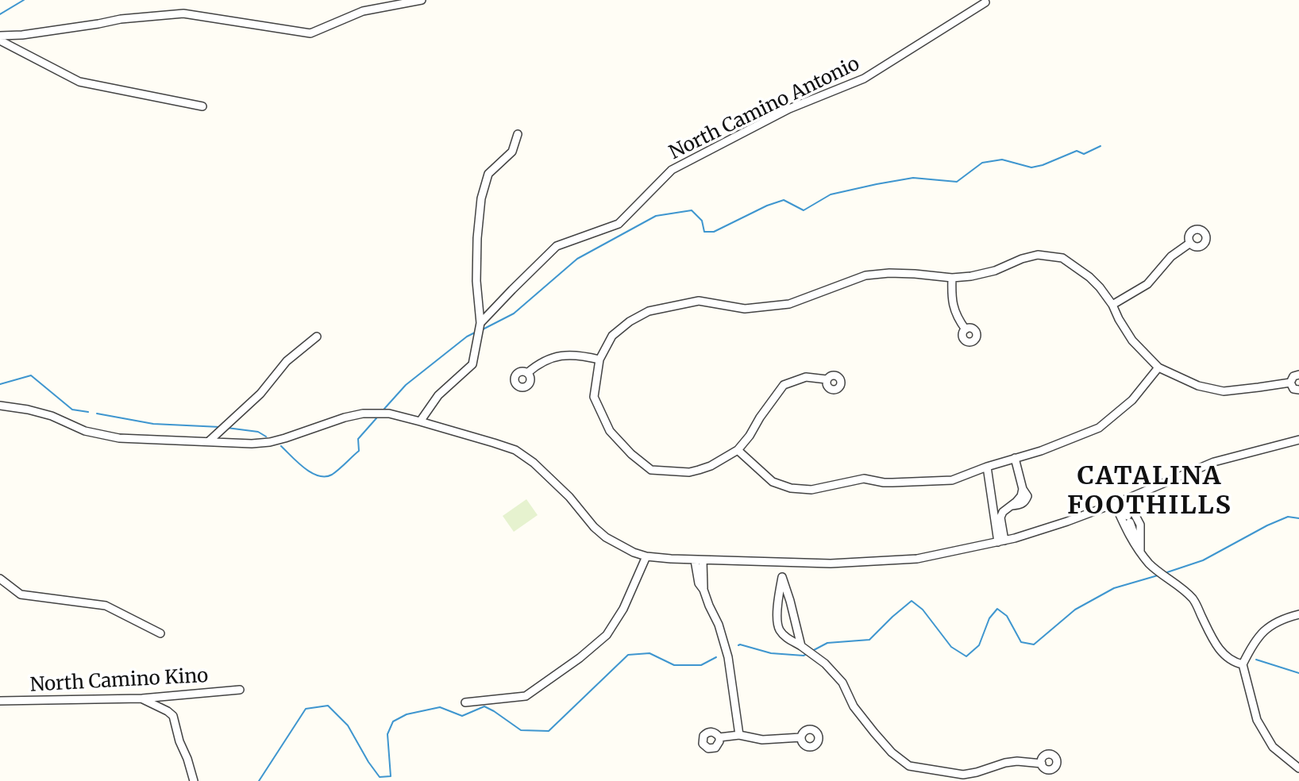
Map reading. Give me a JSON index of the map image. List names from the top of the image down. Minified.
{"streets":{"street":["North Camino Antonio","North Camino Kino"]},"districts":["CATALINA FOOTHILLS"]}
